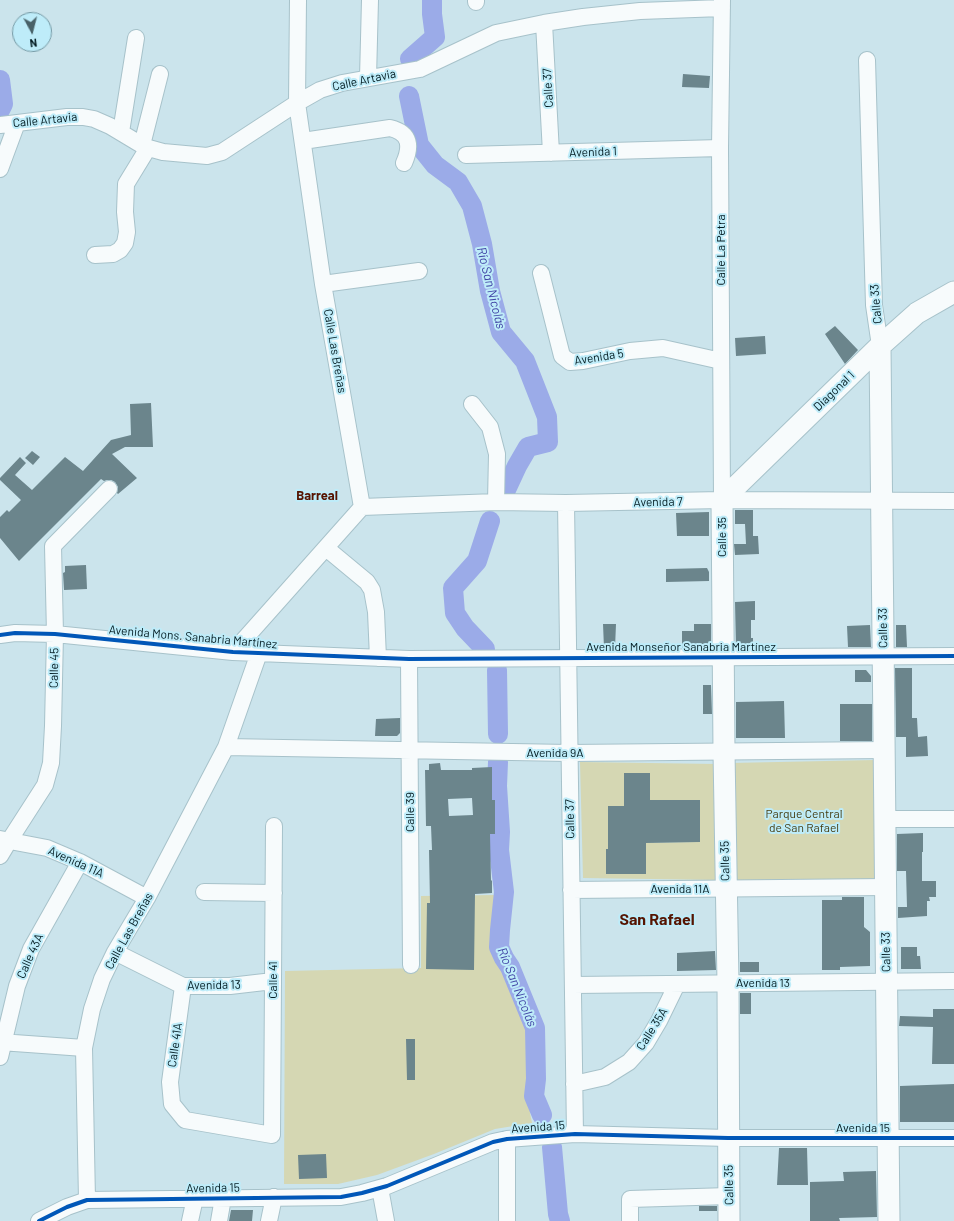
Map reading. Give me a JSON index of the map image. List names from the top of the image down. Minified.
{"streets":{"main road":["Calle 33","Diagonal 1","Calle 35"],"street":["Calle Artavia","Calle 37","Avenida 1","Calle La Petra","Calle Las Breñas","Avenida 5","Avenida 7","Avenida Mons. Sanabria Martínez","Avenida Monseñor Sanabria Martínez","Calle 45","Avenida 9A","Calle 39","Avenida 11A","Calle 43A","Calle 41","Avenida 13","Calle 35A","Calle 41A","Avenida 15"]},"crossings":[["Calle Artavia","Calle 37"],["Calle Artavia","Calle La Petra"],["Calle Artavia","Calle Las Breñas"],["Calle 37","Avenida 1"],["Calle 37","Avenida 7"],["Calle 37","Avenida Monseñor Sanabria Martínez"],["Calle 37","Avenida 9A"],["Calle 37","Avenida 11A"],["Calle 37","Avenida 13"],["Calle 37","Calle 35A"],["Calle 37","Avenida 15"],["Avenida 1","Calle La Petra"],["Calle La Petra","Avenida 5"],["Calle La Petra","Diagonal 1"],["Calle La Petra","Avenida 7"],["Calle La Petra","Calle 35"],["Calle 33","Diagonal 1"],["Calle 33","Avenida 7"],["Calle 33","Avenida Monseñor Sanabria Martínez"],["Calle 33","Avenida 9A"],["Calle 33","Avenida 11A"],["Calle 33","Avenida 13"],["Calle 33","Avenida 15"],["Calle Las Breñas","Avenida 7"],["Calle Las Breñas","Avenida Mons. Sanabria Martínez"],["Calle Las Breñas","Avenida 9A"],["Calle Las Breñas","Avenida 11A"],["Calle Las Breñas","Avenida 13"],["Calle Las Breñas","Avenida 15"],["Diagonal 1","Avenida 7"],["Diagonal 1","Calle 35"],["Avenida 7","Calle 35"],["Calle 35","Avenida Monseñor Sanabria Martínez"],["Calle 35","Avenida 9A"],["Calle 35","Avenida 11A"],["Calle 35","Avenida 13"],["Calle 35","Avenida 15"],["Avenida Mons. Sanabria Martínez","Avenida Monseñor Sanabria Martínez"],["Avenida Mons. Sanabria Martínez","Calle 45"],["Avenida Mons. Sanabria Martínez","Calle 39"],["Avenida Monseñor Sanabria Martínez","Calle 39"],["Calle 45","Avenida 11A"],["Avenida 9A","Calle 39"],["Avenida 11A","Calle 43A"],["Calle 41","Avenida 13"],["Calle 41","Calle 41A"],["Avenida 13","Calle 35A"],["Avenida 13","Calle 41A"]],"districts":["Barreal","San Rafael"],"water":["Río San Nicolás"],"parks":["Parque Central de San Rafael"],"north":"bottom"}
